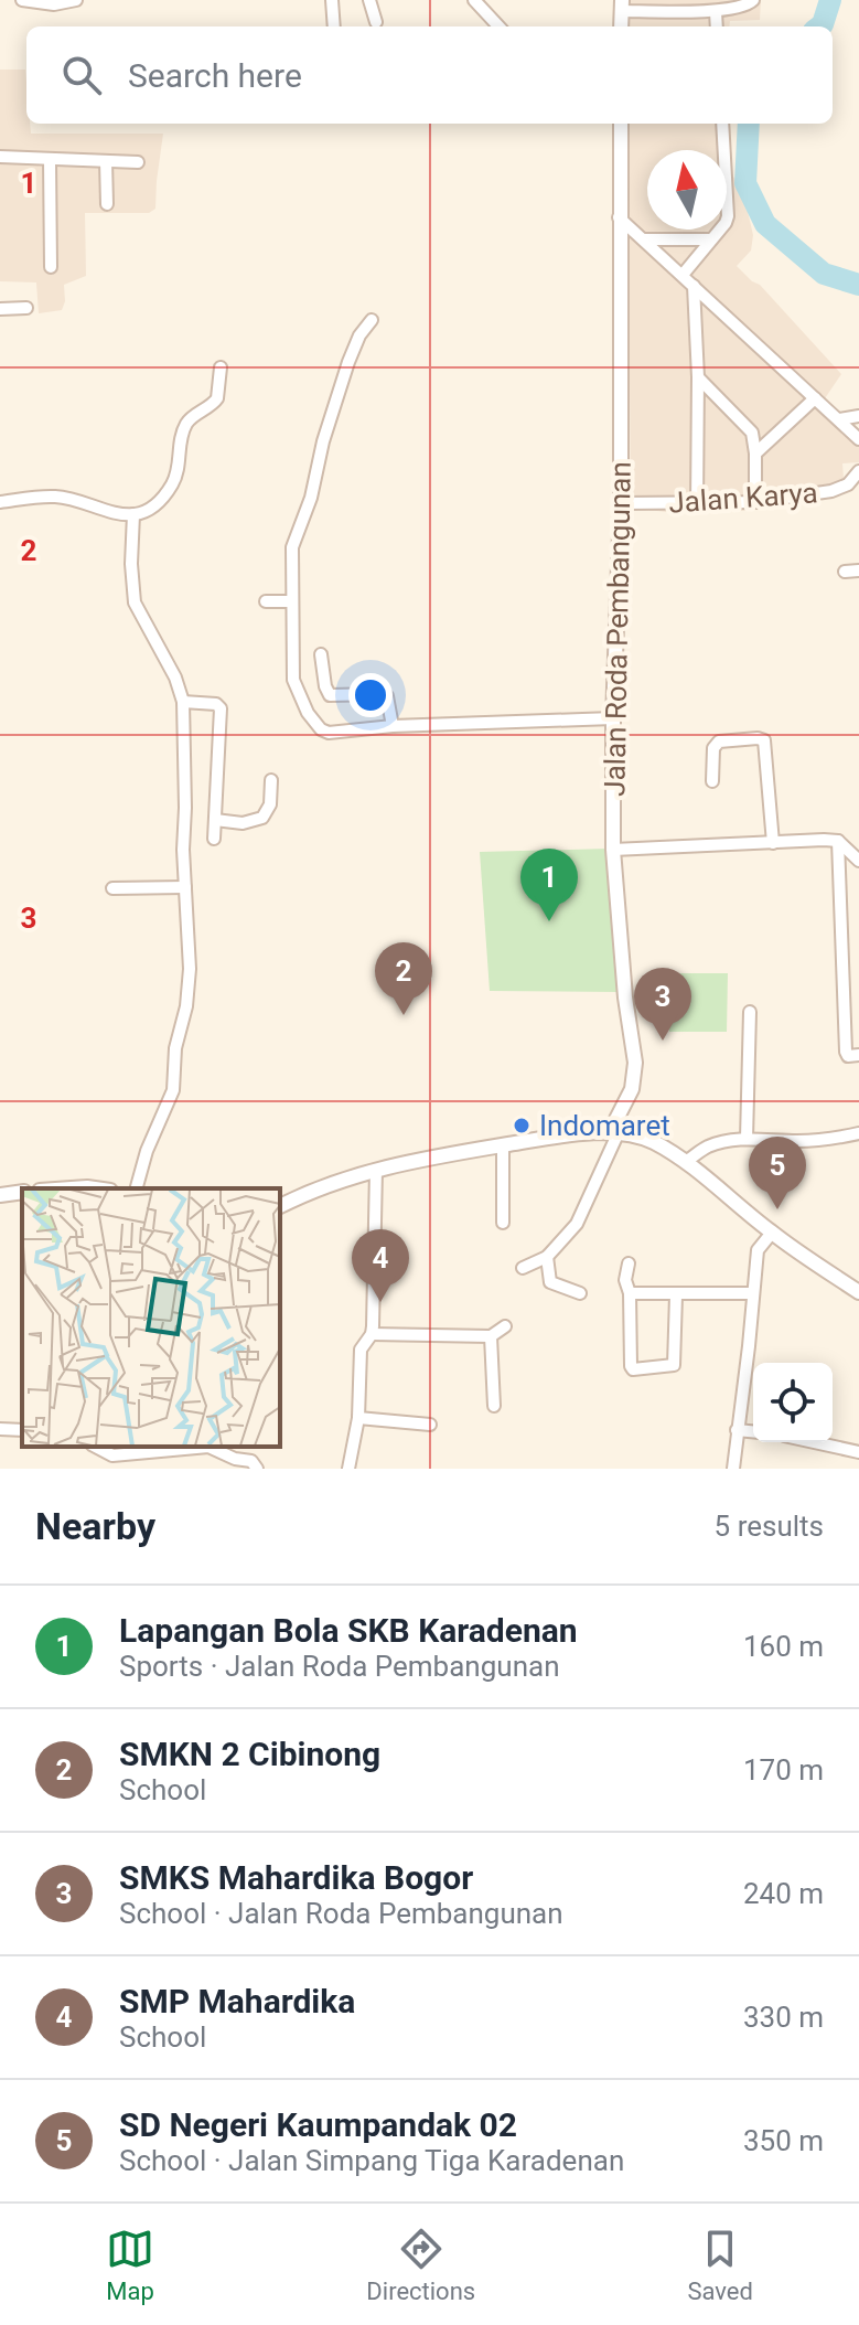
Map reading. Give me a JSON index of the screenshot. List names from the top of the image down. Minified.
{"streets":{"street":["Jalan Karya","Jalan Roda Pembangunan"]},"crossings":[["Jalan Karya","Jalan Roda Pembangunan"]],"places":["Indomaret"],"north":"top","page":{"search":"Search here","pins":["1","2","3","5","4"],"heading":["Nearby","5 results"],"list":[{"mark":"1","name":"Lapangan Bola SKB Karadenan","note":"Sports · Jalan Roda Pembangunan","value":"160 m"},{"mark":"2","name":"SMKN 2 Cibinong","note":"School","value":"170 m"},{"mark":"3","name":"SMKS Mahardika Bogor","note":"School · Jalan Roda Pembangunan","value":"240 m"},{"mark":"4","name":"SMP Mahardika","note":"School","value":"330 m"},{"mark":"5","name":"SD Negeri Kaumpandak 02","note":"School · Jalan Simpang Tiga Karadenan","value":"350 m"}],"nav":["Map","Directions","Saved"]},"grid":{"rows":["1","2","3"]}}
